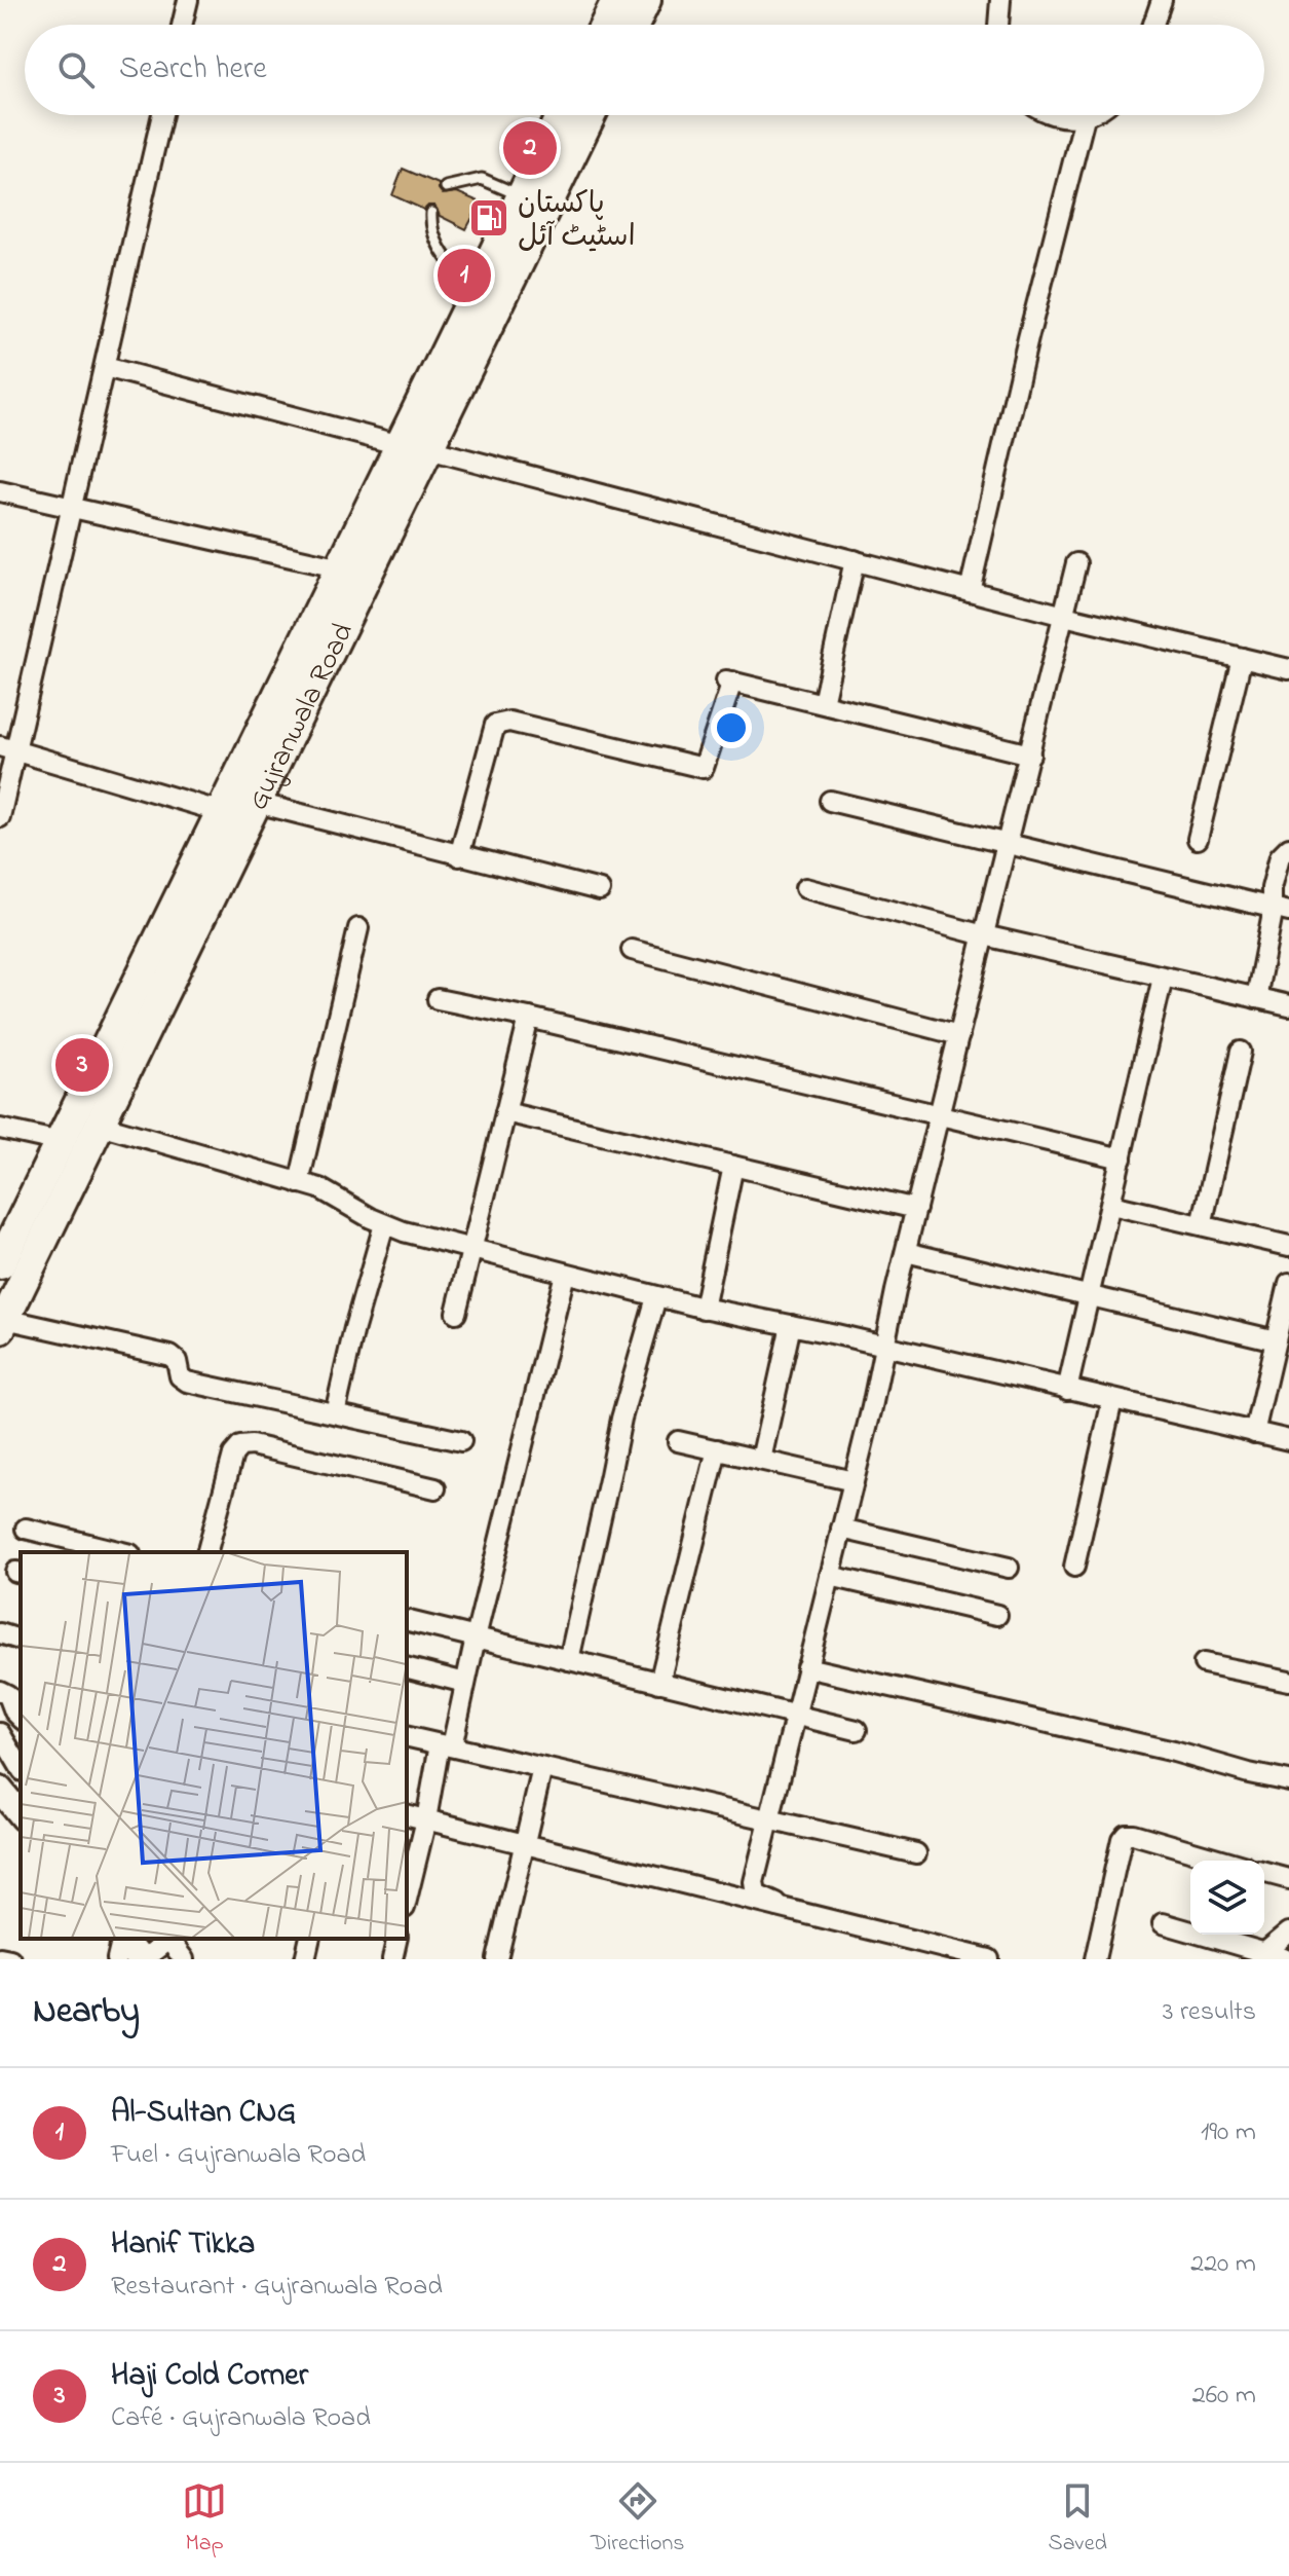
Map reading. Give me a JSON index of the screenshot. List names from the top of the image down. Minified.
{"streets":{"highway":["Gujranwala Road"]},"places":{"fuel station":["پاکستان اسٹیٹ آئل"]},"page":{"search":"Search here","pins":["2","1","3"],"heading":["Nearby","3 results"],"list":[{"mark":"1","name":"Al-Sultan CNG","note":"Fuel · Gujranwala Road","value":"190 m"},{"mark":"2","name":"Hanif Tikka","note":"Restaurant · Gujranwala Road","value":"220 m"},{"mark":"3","name":"Haji Cold Corner","note":"Café · Gujranwala Road","value":"260 m"}],"nav":["Map","Directions","Saved"]}}
